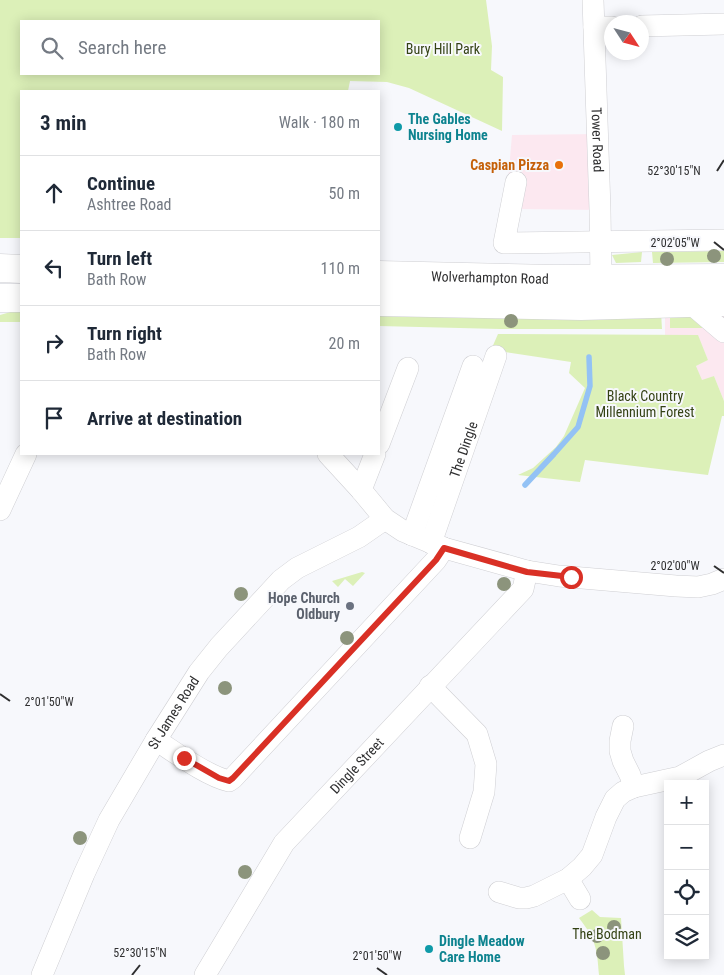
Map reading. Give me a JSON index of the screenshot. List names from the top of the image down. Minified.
{"streets":{"highway":["Wolverhampton Road"],"street":["Tower Road","The Dingle","St James Road","Dingle Street"]},"crossings":[["Tower Road","Wolverhampton Road"]],"parks":["Bury Hill Park","Black Country Millennium Forest","The Bodman"],"places":["The Gables Nursing Home","Caspian Pizza","Hope Church Oldbury","Dingle Meadow Care Home"],"north":"bottom right","page":{"search":"Search here","heading":["3 min","Walk · 180 m"],"list":[["Continue","Ashtree Road","50 m"],["Turn left","Bath Row","110 m"],["Turn right","Bath Row","20 m"],"Arrive at destination"],"map_buttons":["+","−"]},"coordinates":["52°30'15\"N","2°02'05\"W","2°02'00\"W","2°01'50\"W"]}
